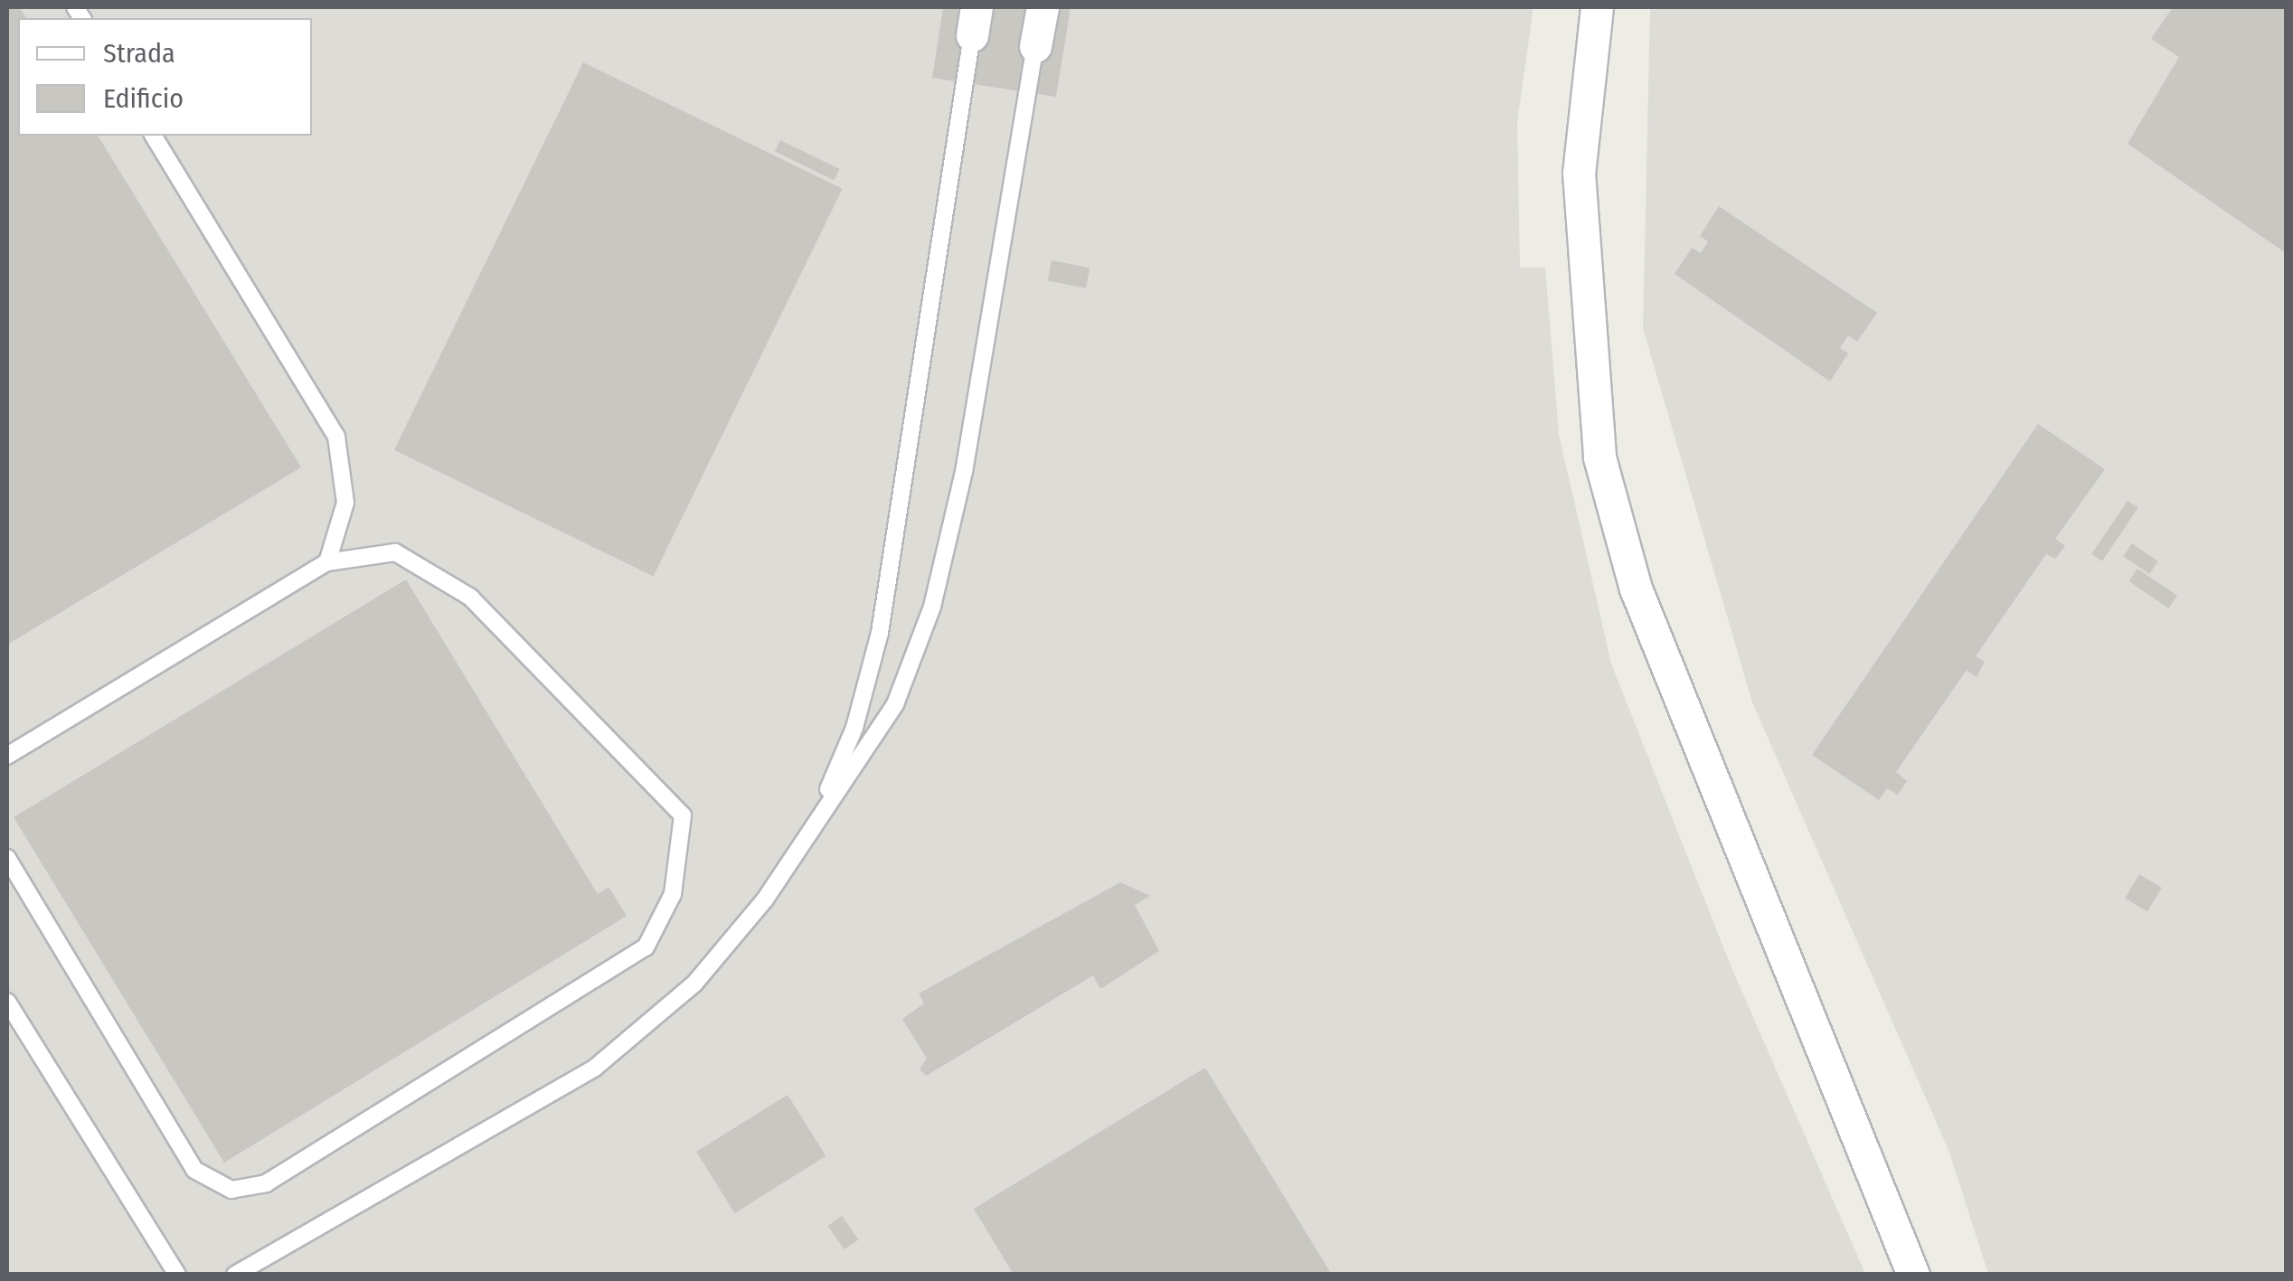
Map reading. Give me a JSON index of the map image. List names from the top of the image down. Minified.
{"legend":["Strada","Edificio"]}
